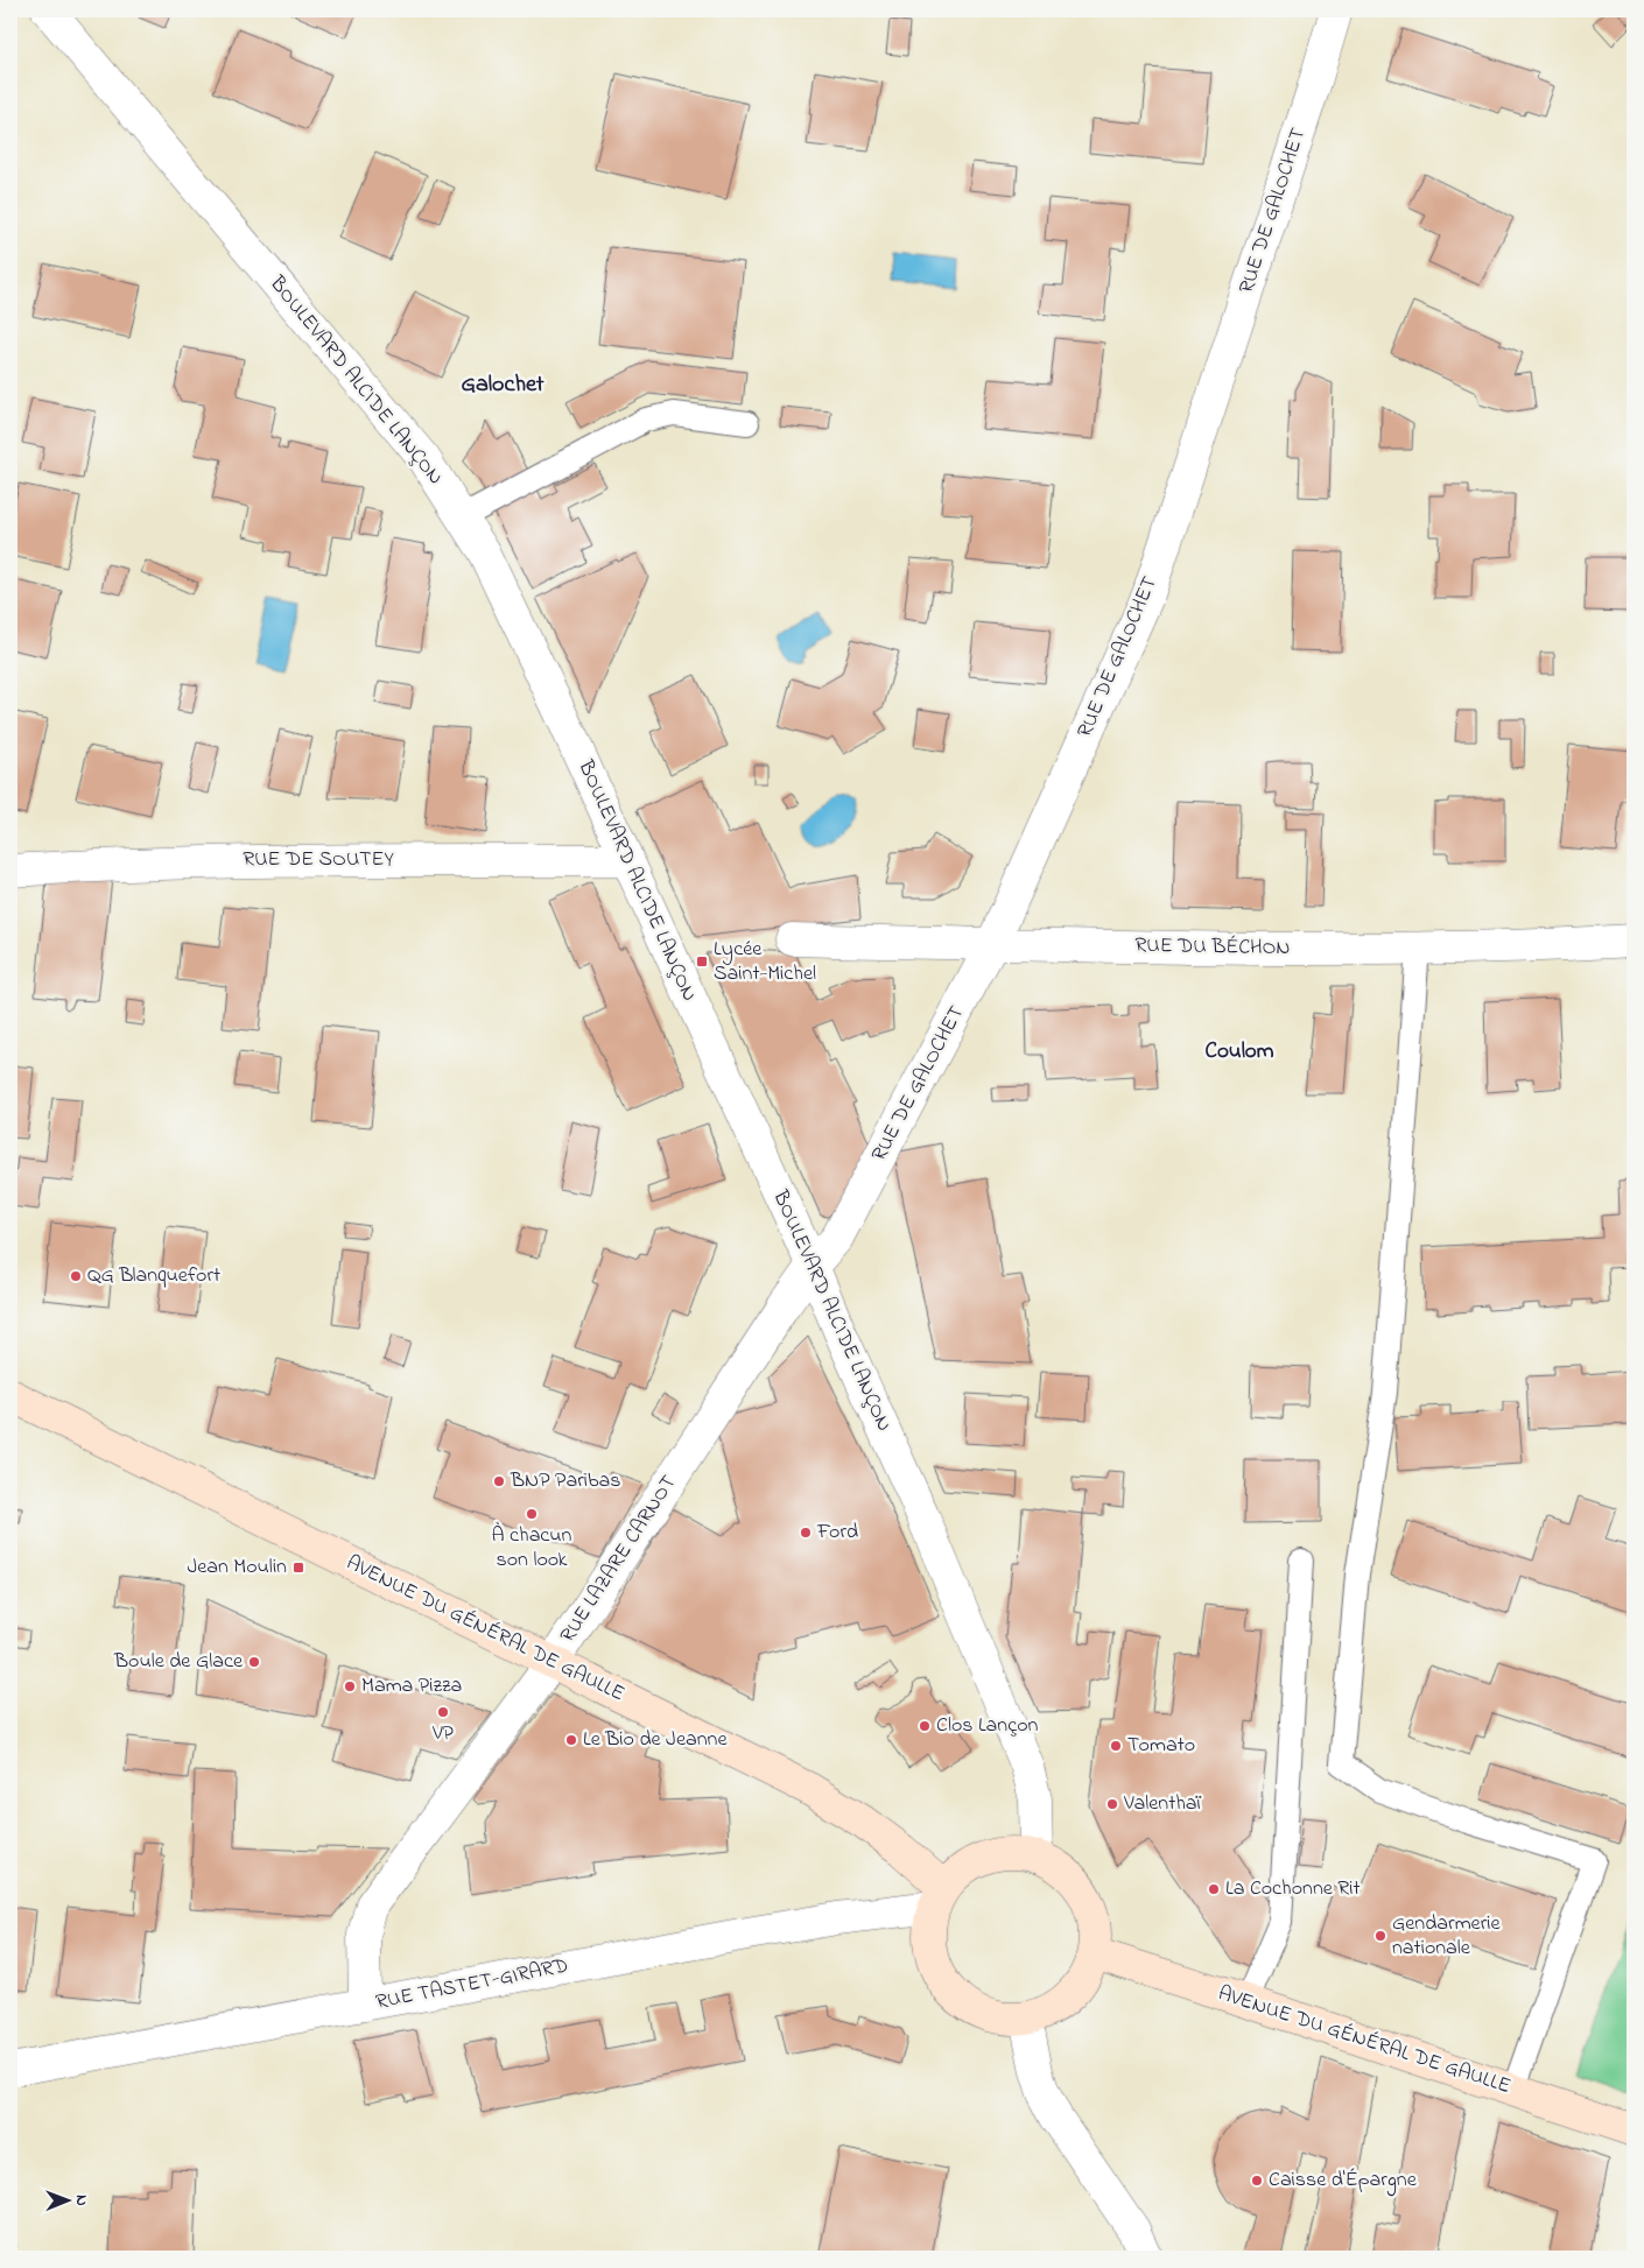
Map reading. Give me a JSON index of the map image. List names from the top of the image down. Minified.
{"streets":{"main road":["AVENUE DU GÉNÉRAL DE GAULLE"],"street":["RUE DE GALOCHET","BOULEVARD ALCIDE LANÇON","RUE DE SOUTEY","RUE DU BÉCHON","RUE LAZARE CARNOT","RUE TASTET-GIRARD"]},"crossings":[["RUE DE GALOCHET","BOULEVARD ALCIDE LANÇON"],["RUE DE GALOCHET","RUE DU BÉCHON"],["RUE DE GALOCHET","RUE LAZARE CARNOT"],["BOULEVARD ALCIDE LANÇON","RUE DE SOUTEY"],["BOULEVARD ALCIDE LANÇON","RUE LAZARE CARNOT"],["BOULEVARD ALCIDE LANÇON","AVENUE DU GÉNÉRAL DE GAULLE"],["BOULEVARD ALCIDE LANÇON","RUE TASTET-GIRARD"],["RUE LAZARE CARNOT","AVENUE DU GÉNÉRAL DE GAULLE"],["RUE LAZARE CARNOT","RUE TASTET-GIRARD"],["AVENUE DU GÉNÉRAL DE GAULLE","RUE TASTET-GIRARD"]],"districts":["Galochet","Coulom"],"places":{"transit":["Lycée Saint-Michel","Jean Moulin"],"other":["QG Blanquefort","BNP Paribas","À chacun son look","Ford","Boule de Glace","Mama Pizza","VP","Clos Lançon","Le Bio de Jeanne","Tomato","Valenthaï","La Cochonne Rit","Gendarmerie nationale","Caisse d'Épargne"]},"north":"right"}
